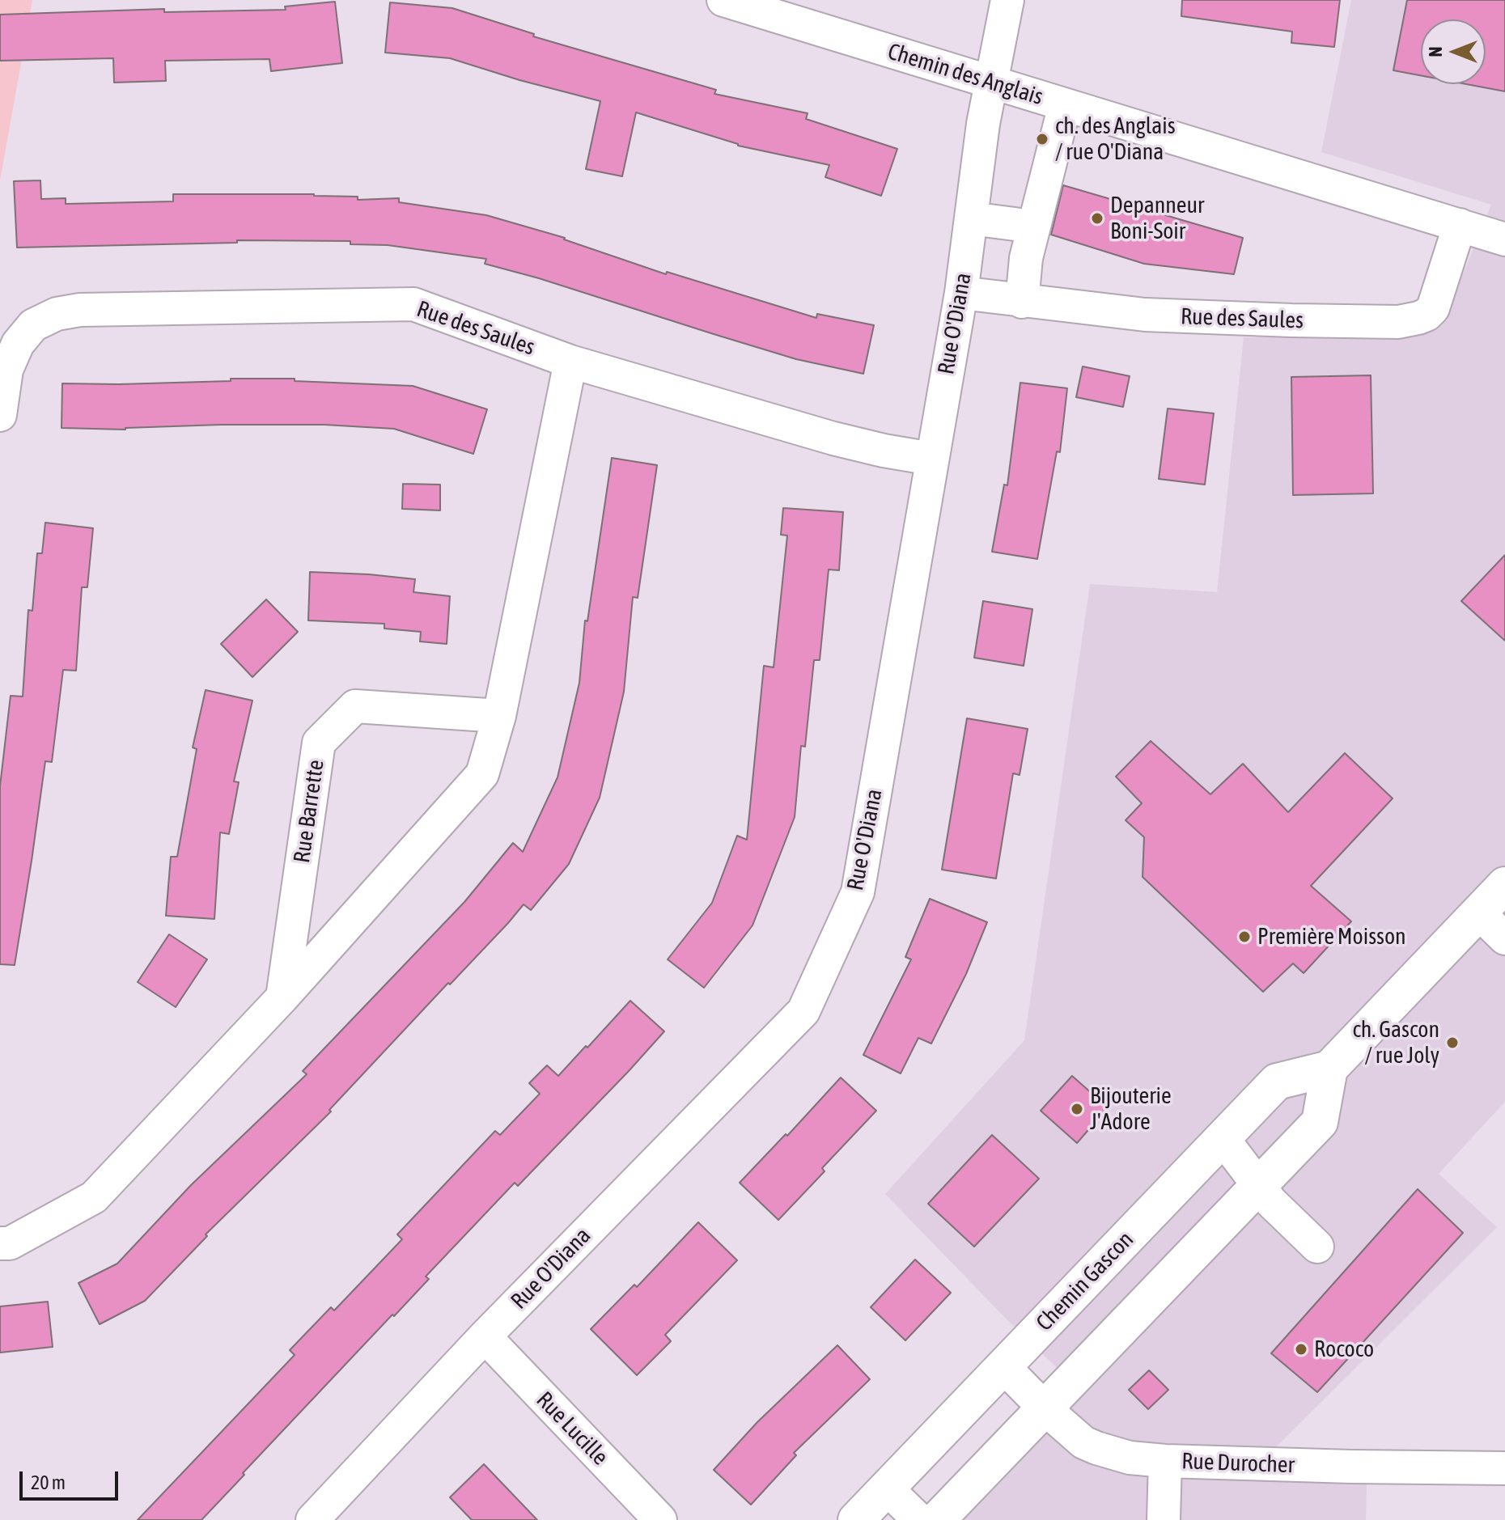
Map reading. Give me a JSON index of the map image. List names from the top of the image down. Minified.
{"streets":{"main road":["Chemin Gascon"],"street":["Chemin des Anglais","Rue des Saules","Rue O'Diana","Rue Barrette","Rue Lucille","Rue Durocher"]},"crossings":[["Chemin des Anglais","Rue des Saules"],["Chemin des Anglais","Rue O'Diana"],["Rue des Saules","Rue O'Diana"],["Rue O'Diana","Rue Lucille"],["Chemin Gascon","Rue Durocher"]],"places":["ch. des Anglais / rue O'Diana","Depanneur Boni-Soir","Première Moisson","ch. Gascon / rue Joly","Bijouterie J'Adore","Rococo"],"scale_bar":"20 m","north":"left"}
